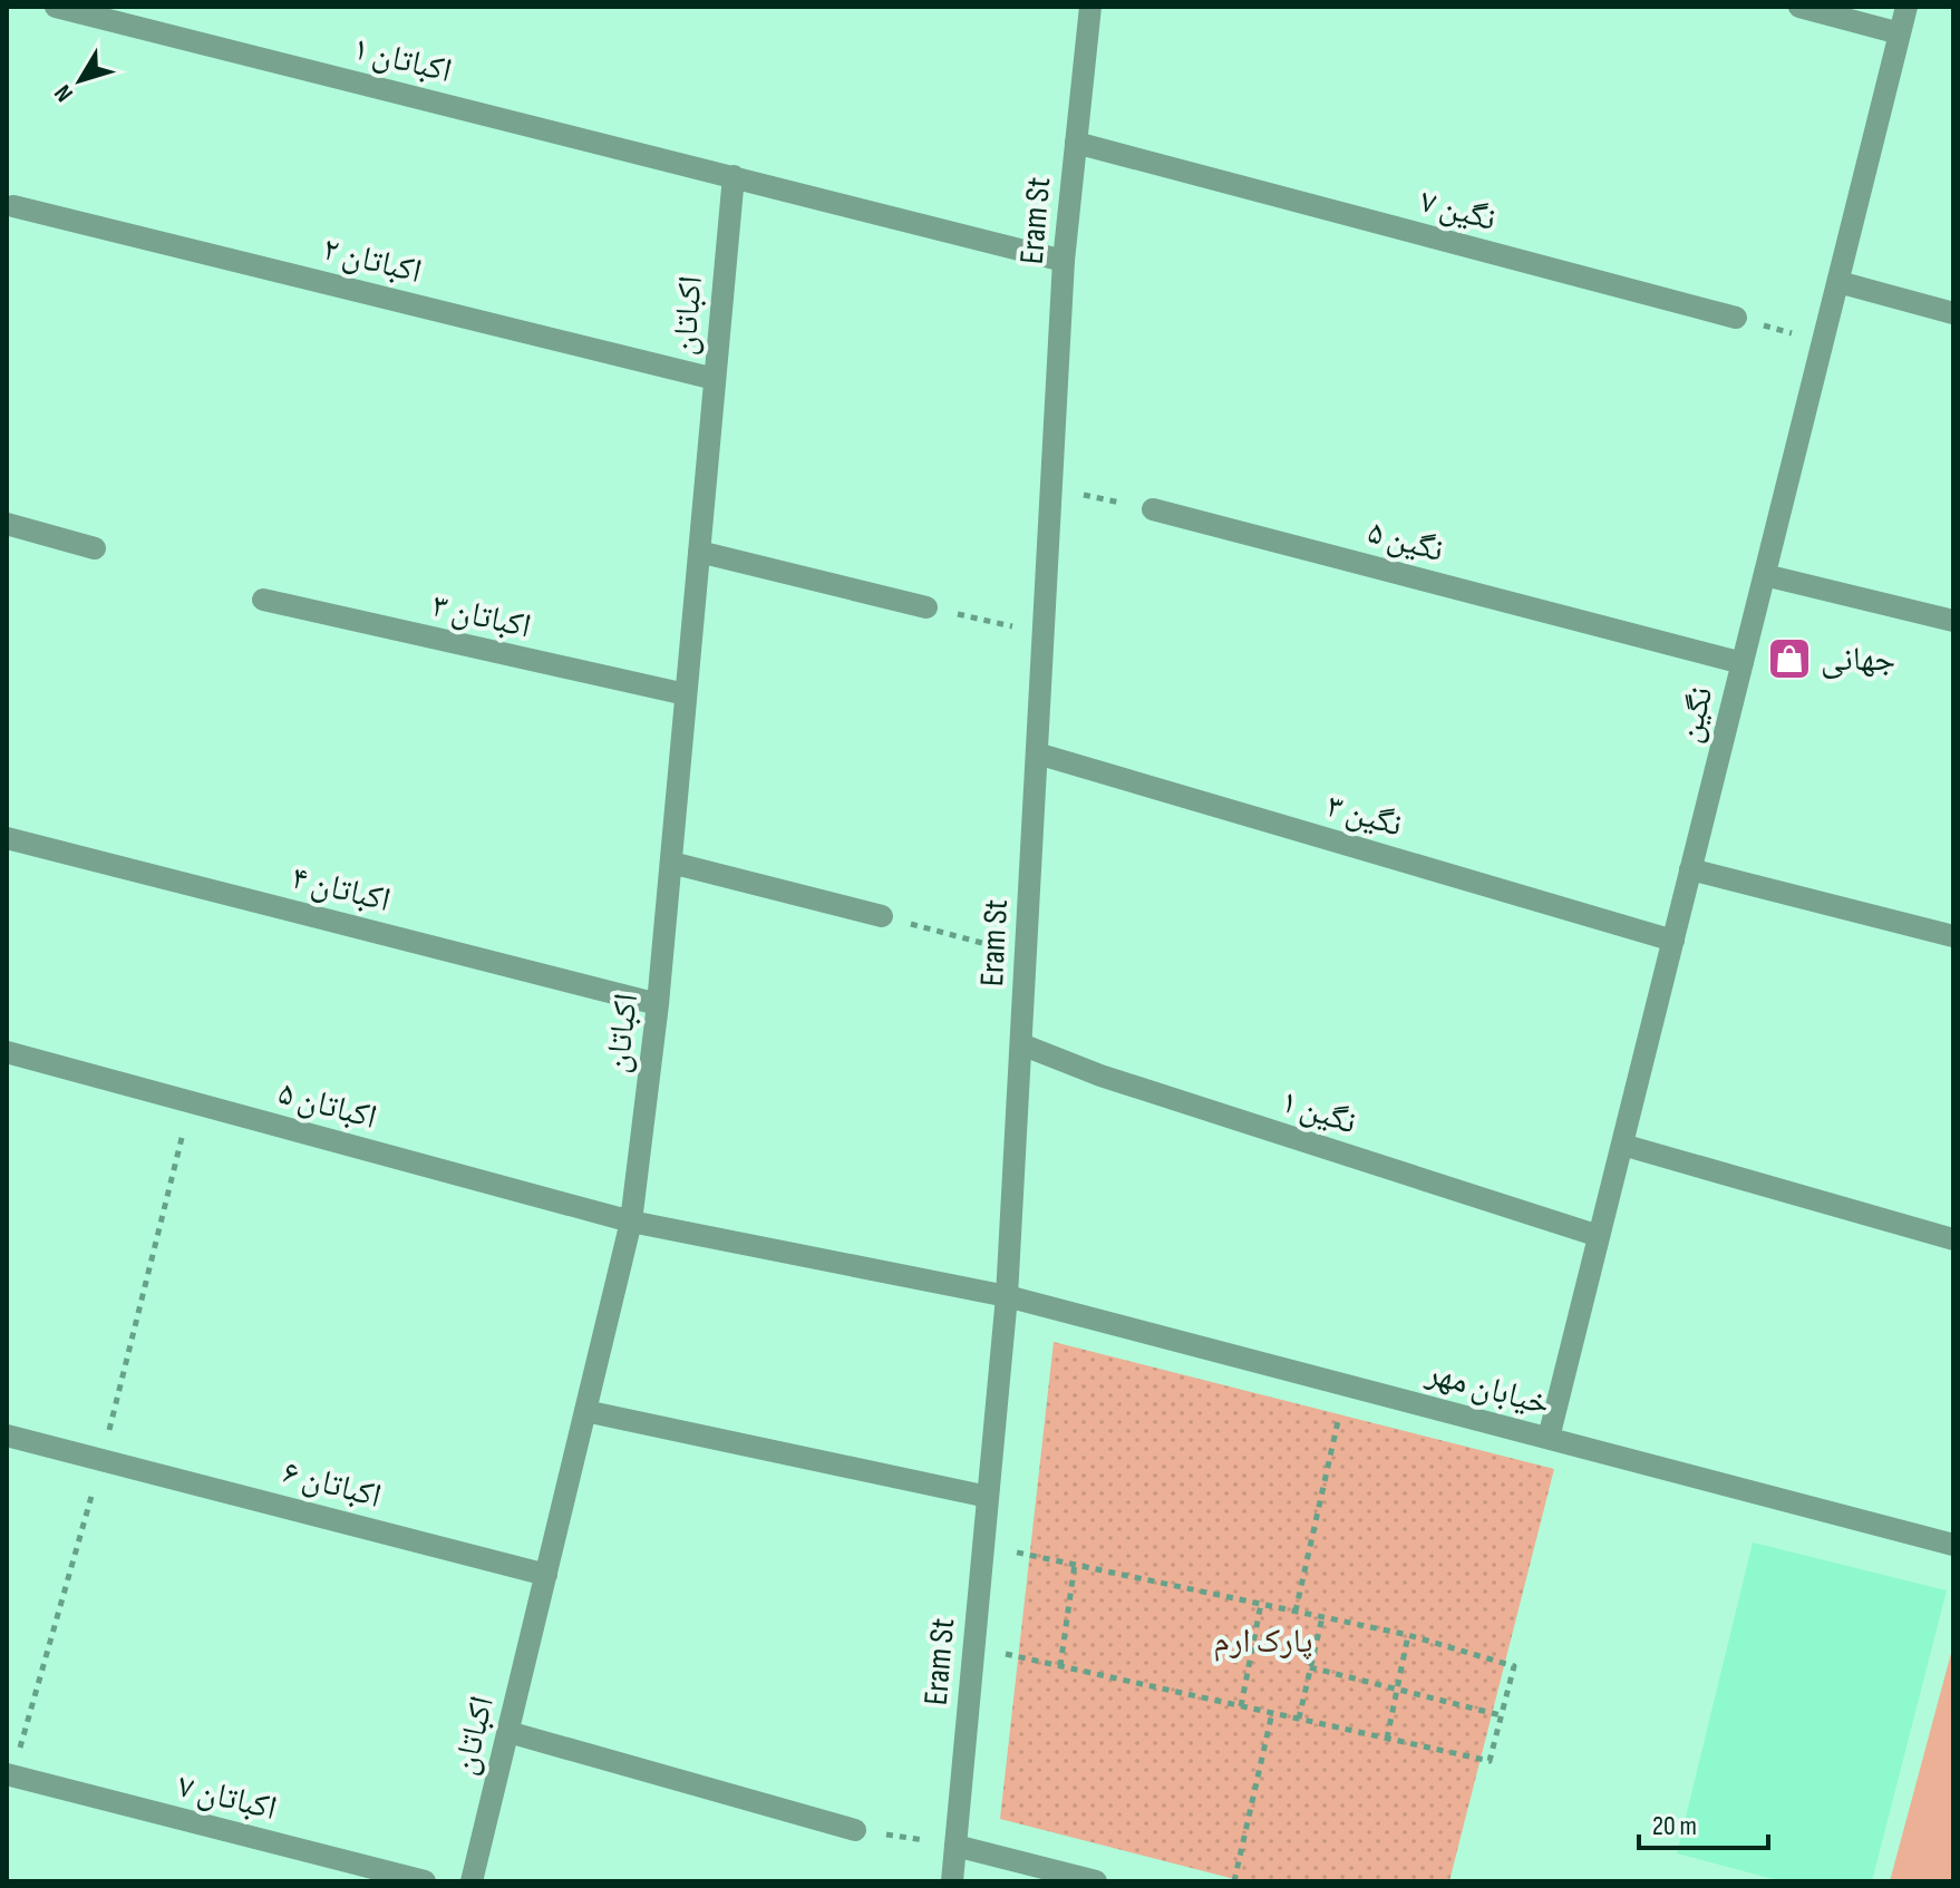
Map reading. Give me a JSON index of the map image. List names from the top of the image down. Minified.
{"streets":{"street":["اکباتان ۱","نگین ۷","Eram St","اکباتان ۲","اکباتان","نگین ۵","اکباتان ۳","نگین","نگین ۳","اکباتان ۴","اکباتان ۵","نگین ۱","خیابان مهر","اکباتان ۶","اکباتان ۷"]},"crossings":[["اکباتان ۱","Eram St"],["اکباتان ۱","اکباتان"],["نگین ۷","Eram St"],["Eram St","نگین ۳"],["Eram St","اکباتان ۵"],["Eram St","نگین ۱"],["Eram St","خیابان مهر"],["اکباتان ۲","اکباتان"],["اکباتان","اکباتان ۳"],["اکباتان","اکباتان ۴"],["اکباتان","اکباتان ۵"],["اکباتان","اکباتان ۶"],["نگین ۵","نگین"],["نگین","نگین ۳"],["نگین","نگین ۱"],["نگین","خیابان مهر"],["اکباتان ۵","خیابان مهر"]],"parks":["پارک ارم"],"places":{"shop":["جهانی"]},"scale_bar":"20 m","north":"bottom left"}
